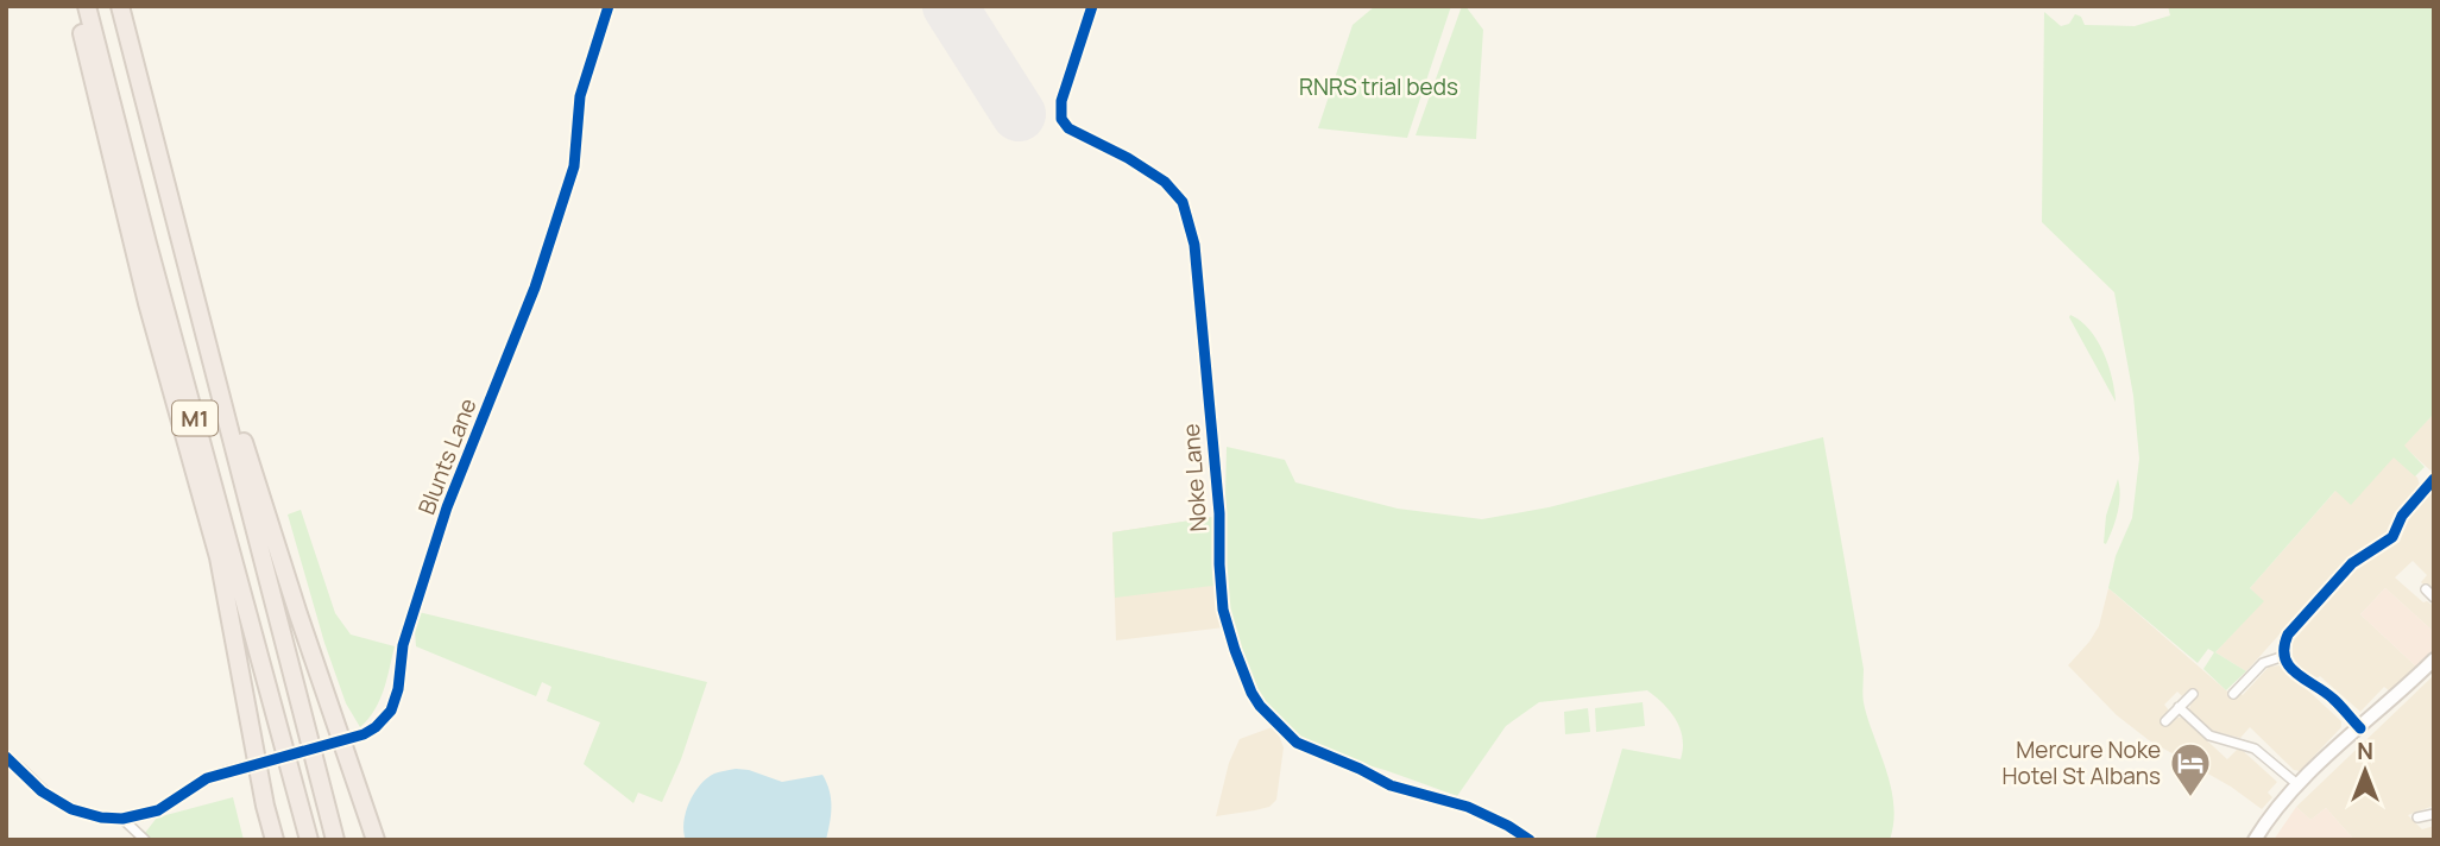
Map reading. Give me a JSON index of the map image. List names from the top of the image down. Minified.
{"streets":{"highway":["M1"],"street":["Blunts Lane","Noke Lane"]},"parks":["RNRS trial beds"],"places":{"hotel":["Mercure Noke Hotel St Albans"]},"north":"top"}
